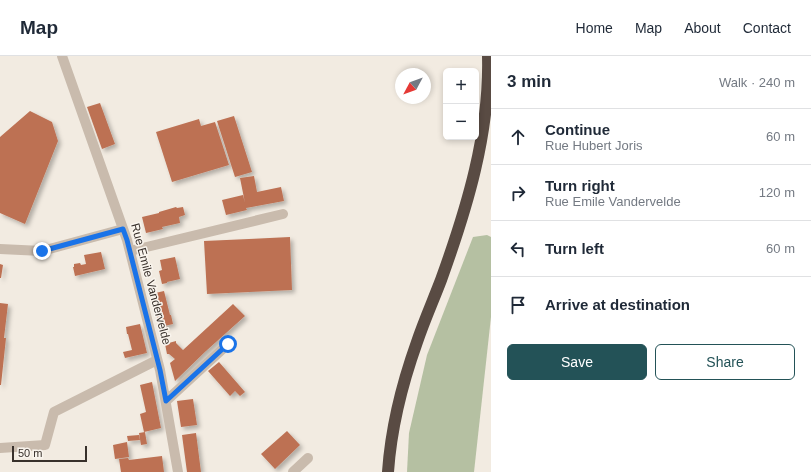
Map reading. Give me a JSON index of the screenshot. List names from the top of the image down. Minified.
{"streets":{"street":["Rue Emile Vandervelde"]},"scale_bar":"50 m","north":"bottom left","page":{"header":"Map","nav":["Home","Map","About","Contact"],"heading":["3 min","Walk · 240 m"],"map_buttons":["+","−"],"list":[["Continue","Rue Hubert Joris","60 m"],["Turn right","Rue Emile Vandervelde","120 m"],["Turn left","60 m"],"Arrive at destination"],"buttons":["Save","Share"],"scale":"50 m"}}
